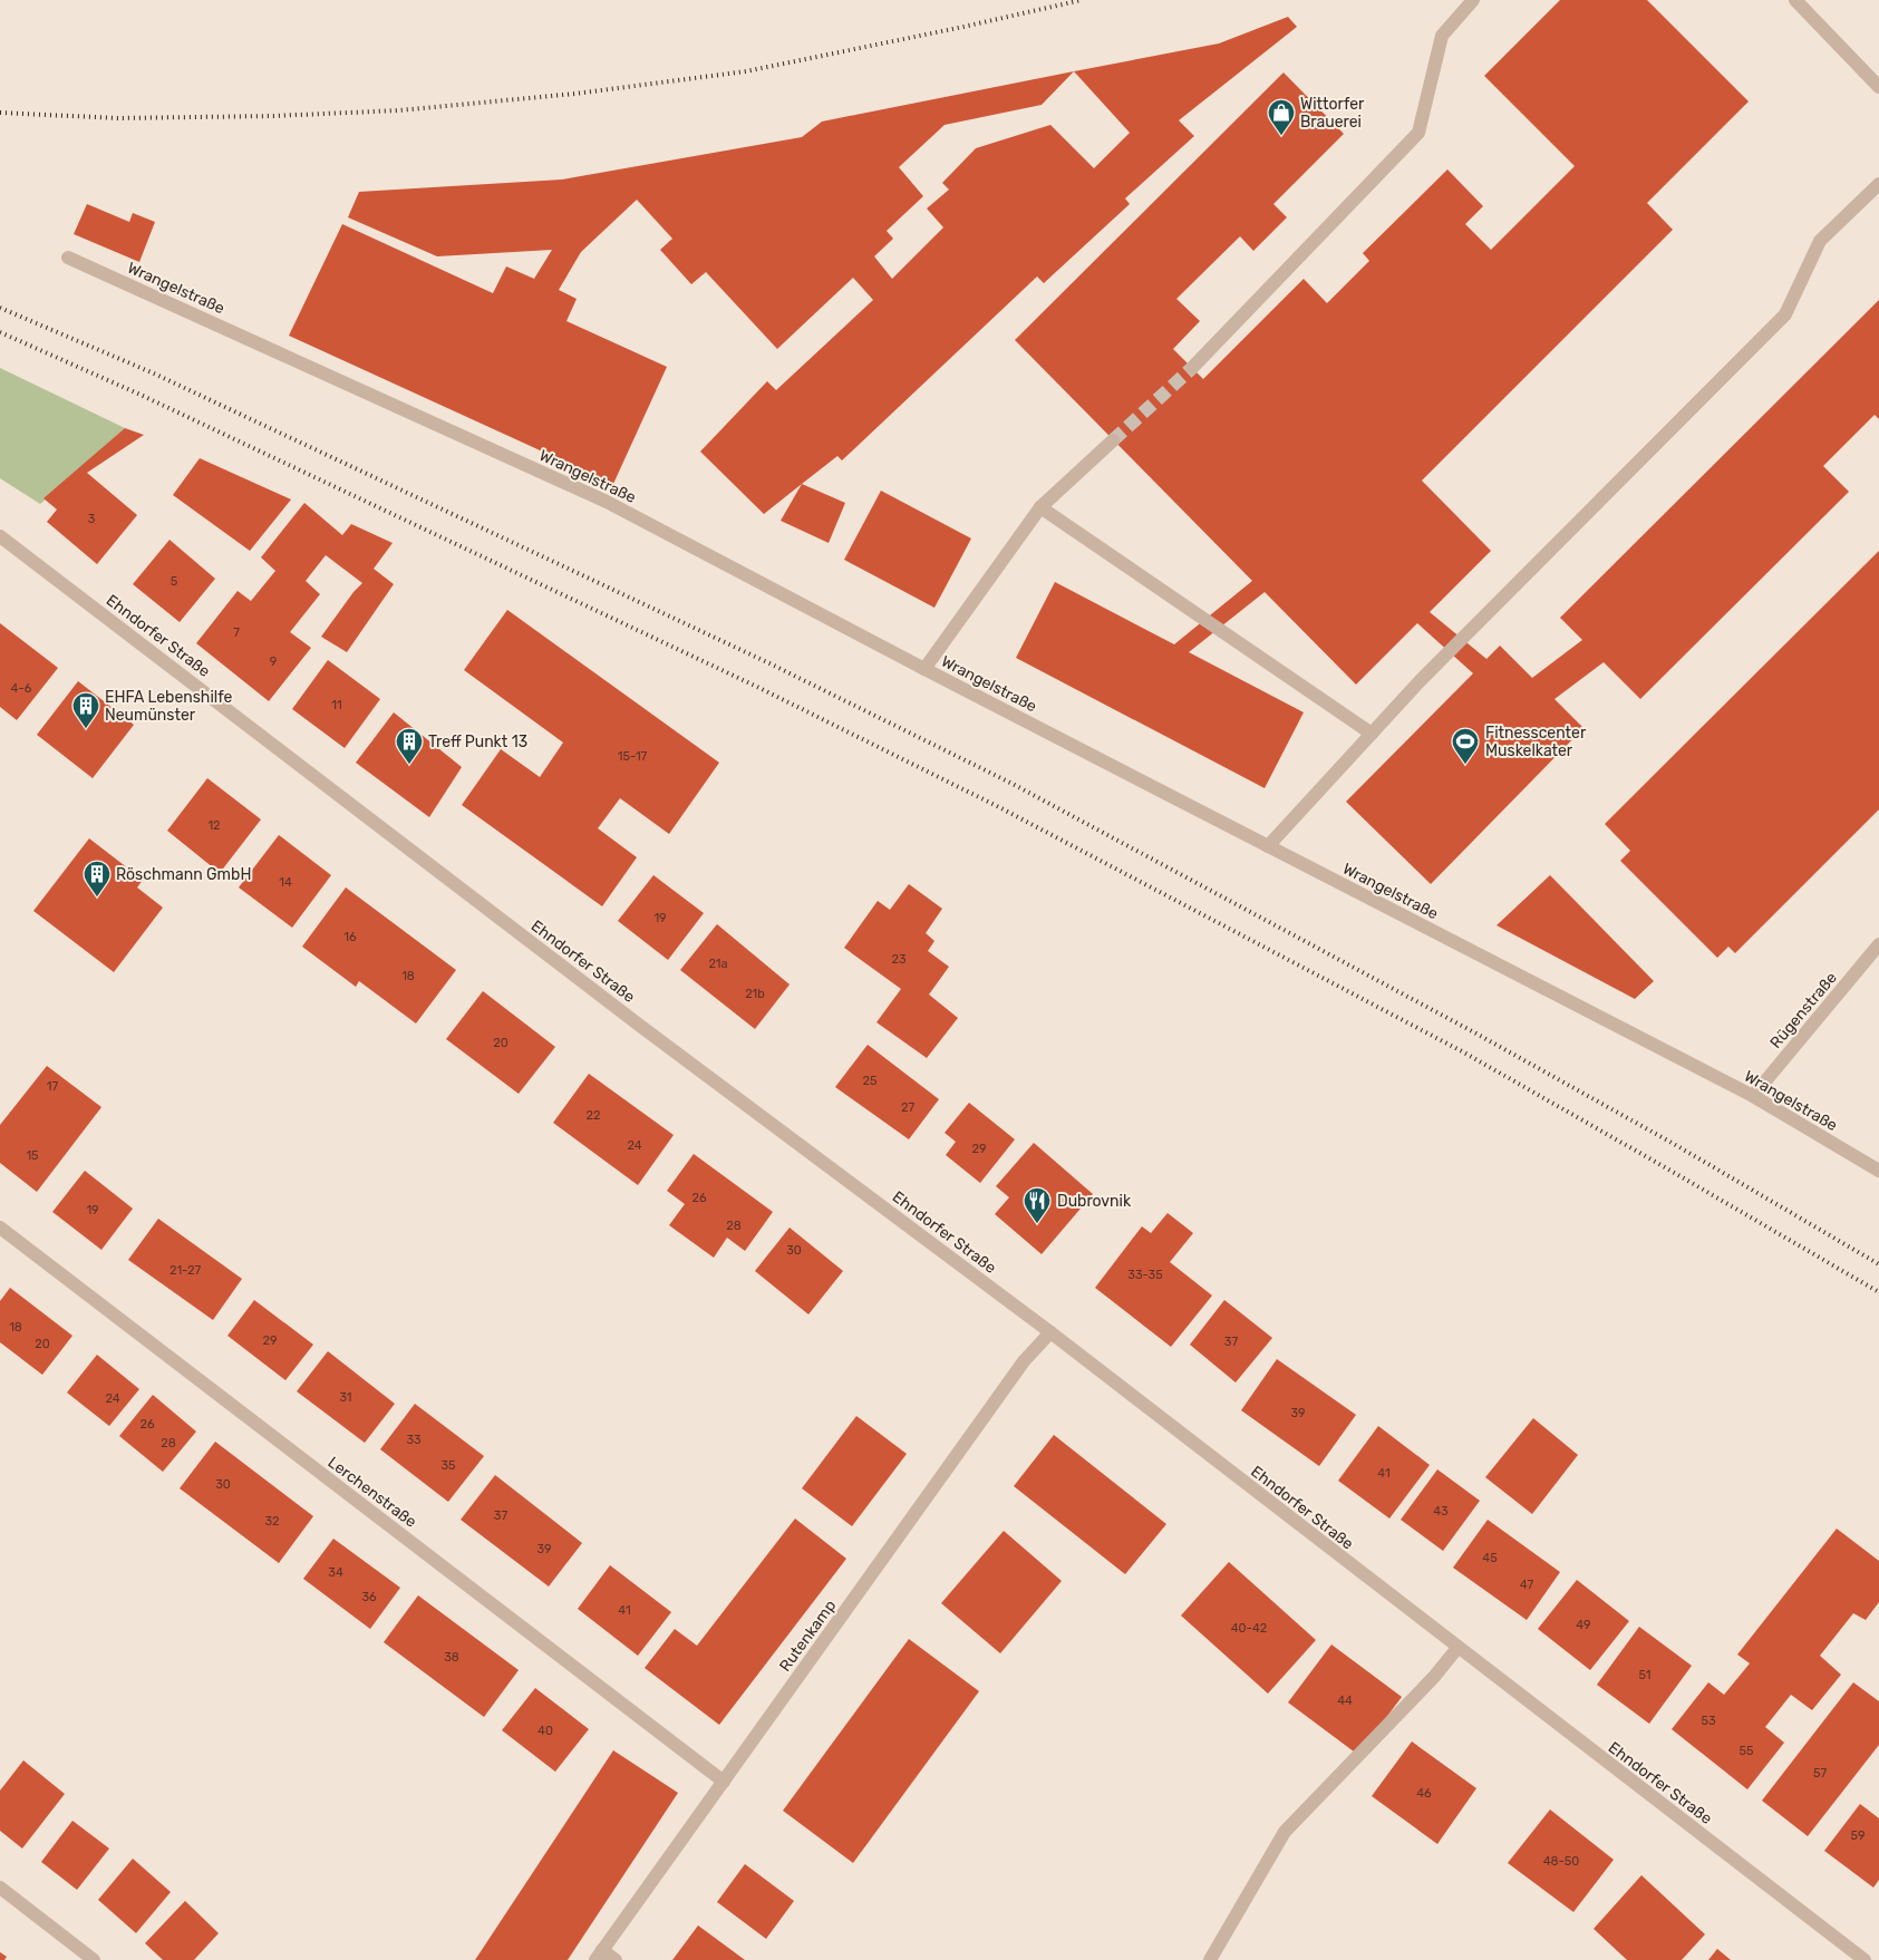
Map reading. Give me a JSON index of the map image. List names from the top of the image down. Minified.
{"streets":{"street":["Wrangelstraße","Ehndorfer Straße","Rügenstraße","Lerchenstraße","Rutenkamp"]},"crossings":[["Wrangelstraße","Rügenstraße"],["Ehndorfer Straße","Rutenkamp"],["Lerchenstraße","Rutenkamp"]],"places":{"shop":["Wittorfer Brauerei"],"building":["EHFA Lebenshilfe Neumünster","Treff Punkt 13","Röschmann GmbH"],"sports":["Fitnesscenter Muskelkater"],"restaurant":["Dubrovnik"]},"house_numbers":["3","5","7","9","4-6","11","15-17","12","14","19","16","23","21a","18","21b","20","25","17","27","22","24","29","15","26","19","28","30","21-27","33-35","18","29","37","20","31","24","39","26","33","28","35","41","30","43","37","32","39","45","34","47","36","41","49","40-42","38","51","44","53","40","55","57","46","59","48-50"]}
